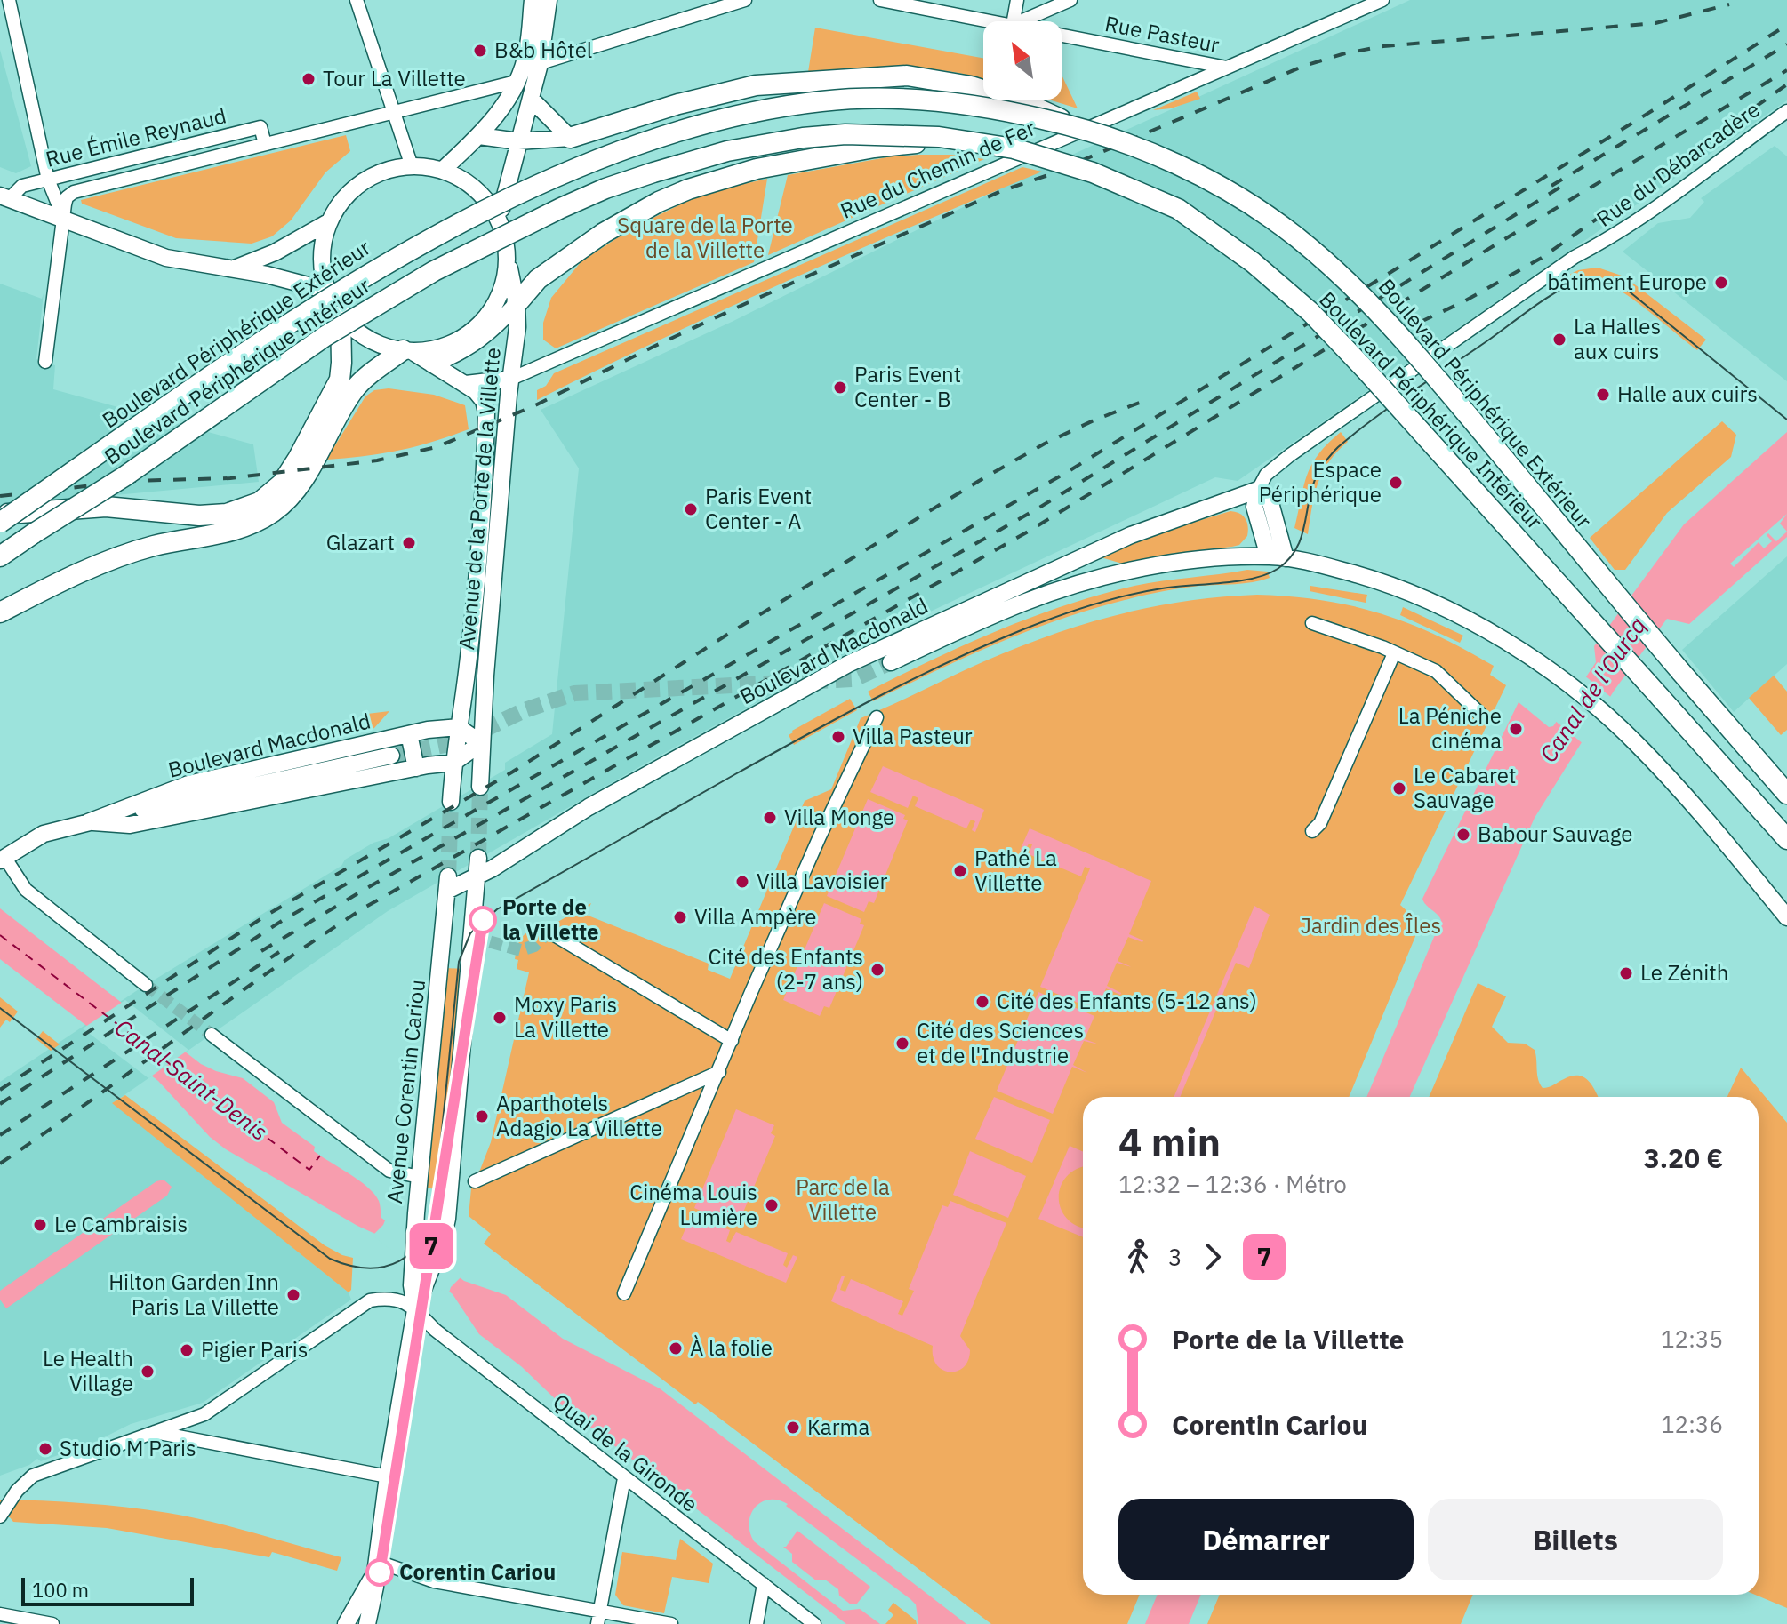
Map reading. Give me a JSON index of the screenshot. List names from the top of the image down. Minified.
{"streets":{"highway":["Boulevard Périphérique Extérieur","Boulevard Périphérique Intérieur"],"main road":["Avenue de la Porte de la Villette","Boulevard Macdonald","Avenue Corentin Cariou"],"street":["Rue Pasteur","Rue Émile Reynaud","Rue du Débarcadère","Rue du Chemin de Fer","Quai de la Gironde"]},"crossings":[["Rue Pasteur","Rue du Chemin de Fer"],["Rue du Débarcadère","Boulevard Macdonald"],["Rue du Chemin de Fer","Avenue de la Porte de la Villette"],["Avenue de la Porte de la Villette","Boulevard Macdonald"],["Boulevard Macdonald","Avenue Corentin Cariou"],["Avenue Corentin Cariou","Quai de la Gironde"]],"water":["Canal de l'Ourcq","Canal Saint-Denis"],"parks":["Square de la Porte de la Villette","Jardin des Îles","Parc de la Villette"],"places":["B&b Hôtel","Tour La Villette","bâtiment Europe","La Halles aux cuirs","Paris Event Center - B","Halle aux cuirs","Espace Périphérique","Paris Event Center - A","Glazart","La Péniche cinéma","Villa Pasteur","Le Cabaret Sauvage","Villa Monge","Babour Sauvage","Pathé La Villette","Villa Lavoisier","Villa Ampère","Porte de la Villette","Cité des Enfants (2-7 ans)","Le Zénith","Cité des Enfants (5-12 ans)","Moxy Paris La Villette","Cité des Sciences et de l'Industrie","Aparthotels Adagio La Villette","Cinéma Louis Lumière","Le Cambraisis","Hilton Garden Inn Paris La Villette","À la folie","Pigier Paris","Le Health Village","Karma","Studio M Paris","Corentin Cariou"],"lines":["metro line 7"],"scale_bar":"100 m","north":"top left","page":{"on_map":"7","heading":["4 min","12:32 – 12:36 · Métro","3.20 €"],"legs":["3","7"],"list":[{"name":"Porte de la Villette","value":"12:35"},{"name":"Corentin Cariou","value":"12:36"}],"buttons":["Démarrer","Billets"],"scale":"100 m"}}
